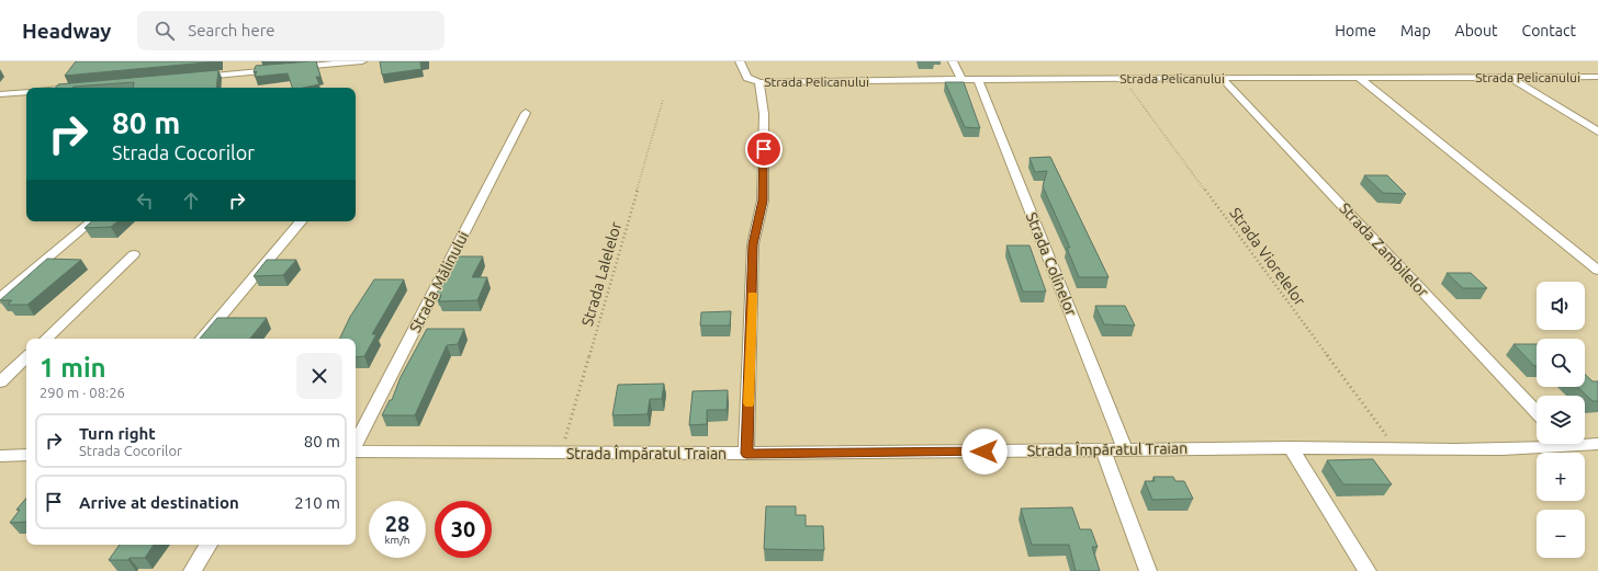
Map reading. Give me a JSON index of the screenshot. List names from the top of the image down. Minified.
{"streets":{"street":["Strada Pelicanului","Strada Zambilelor","Strada Colinelor","Strada Mălinului","Strada Împăratul Traian"],"path":["Strada Viorelelor","Strada Lalelelor"]},"crossings":[["Strada Pelicanului","Strada Zambilelor"],["Strada Pelicanului","Strada Viorelelor"],["Strada Pelicanului","Strada Colinelor"],["Strada Viorelelor","Strada Împăratul Traian"],["Strada Colinelor","Strada Împăratul Traian"],["Strada Lalelelor","Strada Împăratul Traian"]],"page":{"header":"Headway","search":"Search here","nav":["Home","Map","About","Contact"],"turn":["80 m","Strada Cocorilor"],"map_buttons":["+","−"],"heading":["1 min","290 m · 08:26"],"list":[{"name":"Turn right","note":"Strada Cocorilor","value":"80 m"},{"name":"Arrive at destination","value":"210 m"}],"speed":"28 km/h","limit":"30"}}
